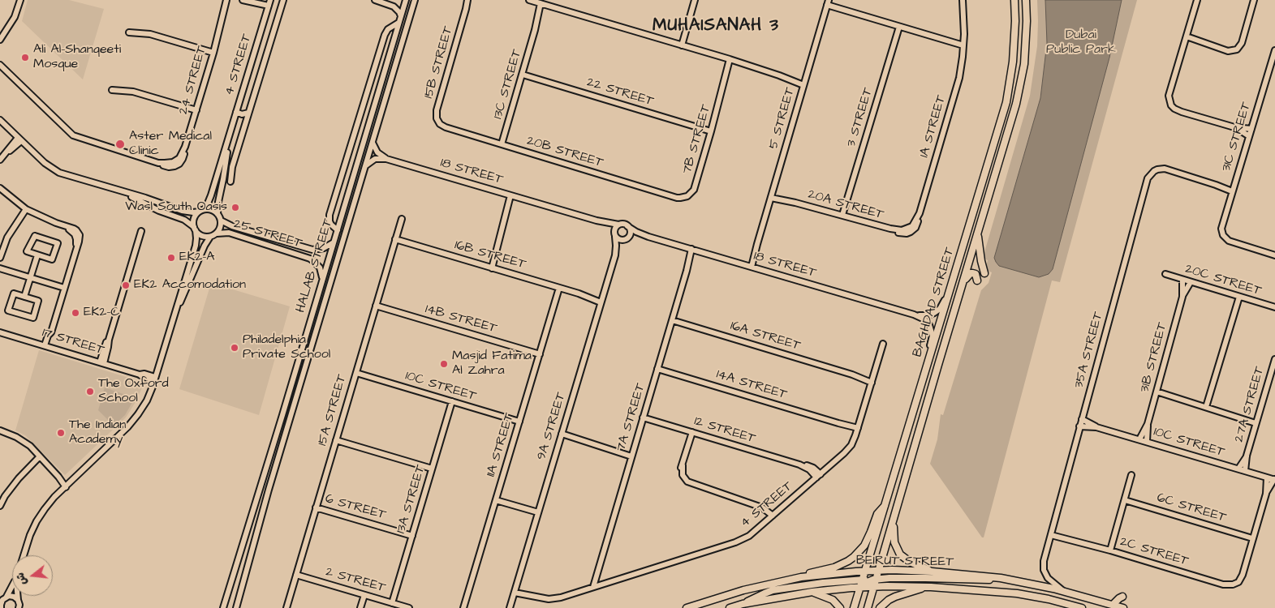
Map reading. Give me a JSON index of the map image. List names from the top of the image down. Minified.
{"streets":{"main road":["BAGHDAD STREET","BEIRUT STREET"],"street":["15B STREET","4 STREET","24 STREET","13C STREET","22 STREET","3 STREET","5 STREET","1A STREET","31C STREET","7B STREET","20B STREET","18 STREET","20A STREET","25 STREET","16B STREET","HALAB STREET","20C STREET","14B STREET","16A STREET","17 STREET","35A STREET","31B STREET","14A STREET","10C STREET","27A STREET","15A STREET","7A STREET","9A STREET","12 STREET","11A STREET","13A STREET","6 STREET","6C STREET","2C STREET","2 STREET"]},"crossings":[["15B STREET","20B STREET"],["4 STREET","25 STREET"],["4 STREET","16A STREET"],["4 STREET","14A STREET"],["4 STREET","7A STREET"],["4 STREET","9A STREET"],["4 STREET","12 STREET"],["13C STREET","22 STREET"],["13C STREET","20B STREET"],["22 STREET","7B STREET"],["3 STREET","20A STREET"],["5 STREET","18 STREET"],["5 STREET","20A STREET"],["1A STREET","20A STREET"],["31C STREET","35A STREET"],["7B STREET","20B STREET"],["18 STREET","BAGHDAD STREET"],["18 STREET","7A STREET"],["18 STREET","9A STREET"],["25 STREET","HALAB STREET"],["16B STREET","15A STREET"],["16B STREET","9A STREET"],["16B STREET","11A STREET"],["20C STREET","31B STREET"],["BAGHDAD STREET","BEIRUT STREET"],["14B STREET","15A STREET"],["14B STREET","11A STREET"],["16A STREET","7A STREET"],["35A STREET","10C STREET"],["35A STREET","2C STREET"],["35A STREET","BEIRUT STREET"],["31B STREET","10C STREET"],["14A STREET","7A STREET"],["10C STREET","27A STREET"],["10C STREET","15A STREET"],["10C STREET","11A STREET"],["10C STREET","13A STREET"],["15A STREET","6 STREET"],["15A STREET","2 STREET"],["7A STREET","12 STREET"],["13A STREET","6 STREET"],["13A STREET","2 STREET"],["6C STREET","2C STREET"]],"districts":["MUHAISANAH 3"],"parks":["Dubai Public Park"],"places":["Ali Al-Shanqeeti Mosque","Aster Medical Clinic","Wasl South Oasis","EK2-A","EK2 Accomodation","EK2-C","Philadelphia Private School","Masjid Fatima Al Zahra","The Oxford School","The Indian Academy"],"north":"left"}
